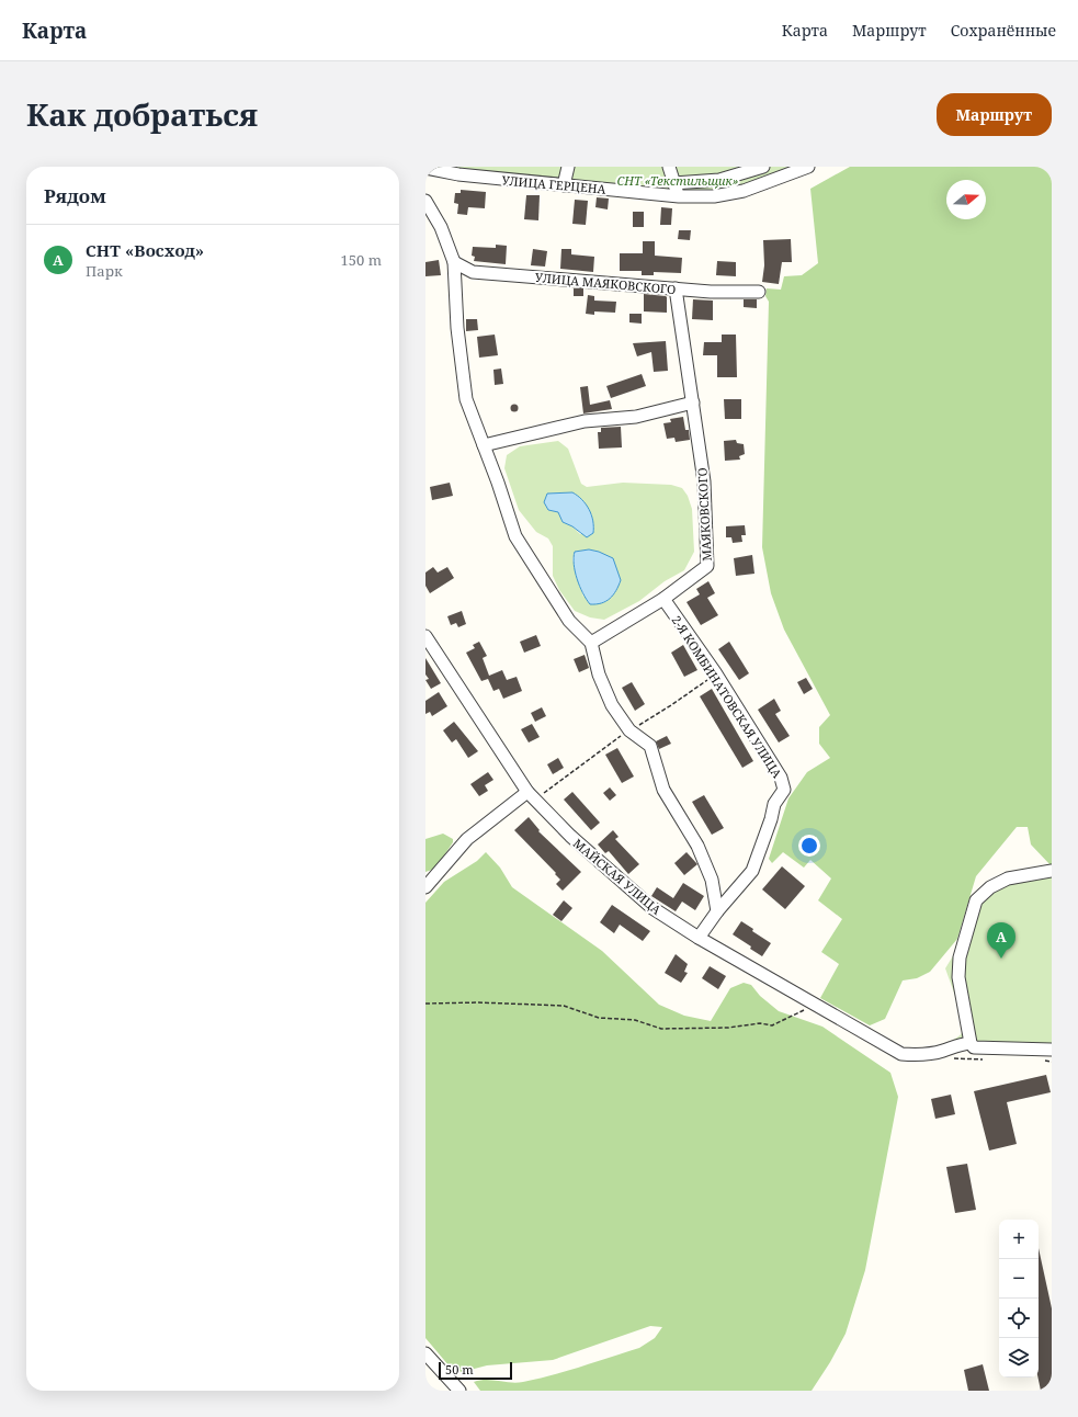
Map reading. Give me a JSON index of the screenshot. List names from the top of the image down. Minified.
{"streets":{"street":["УЛИЦА ГЕРЦЕНА","УЛИЦА МАЯКОВСКОГО","МАЯКОВСКОГО","2-Я КОМБИНАТОВСКАЯ УЛИЦА","МАЙСКАЯ УЛИЦА"]},"crossings":[["УЛИЦА МАЯКОВСКОГО","МАЯКОВСКОГО"],["МАЯКОВСКОГО","2-Я КОМБИНАТОВСКАЯ УЛИЦА"],["2-Я КОМБИНАТОВСКАЯ УЛИЦА","МАЙСКАЯ УЛИЦА"]],"parks":["СНТ «Текстильщик»"],"scale_bar":"50 m","north":"right","page":{"header":"Карта","nav":["Карта","Маршрут","Сохранённые"],"title":"Как добраться","buttons":"Маршрут","heading":"Рядом","list":[{"mark":"A","name":"СНТ «Восход»","note":"Парк","value":"150 m"}],"pins":"A","map_buttons":["+","−"],"scale":"50 m"}}
